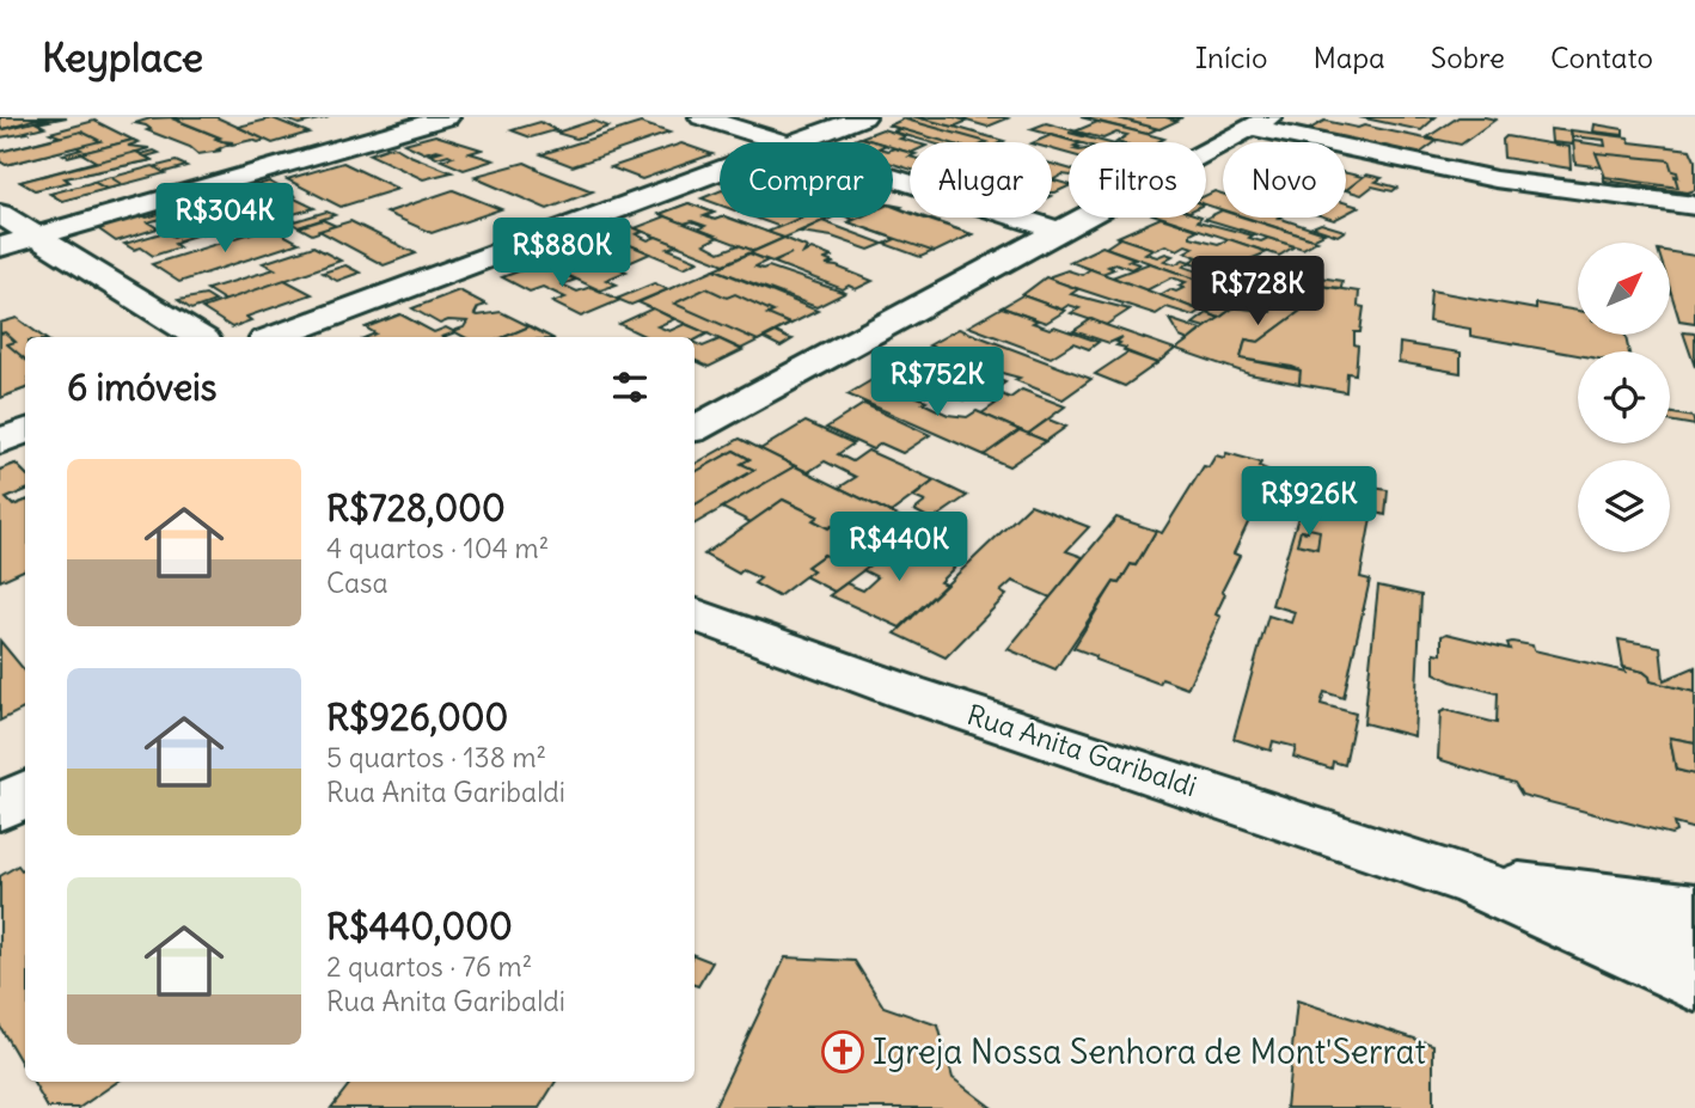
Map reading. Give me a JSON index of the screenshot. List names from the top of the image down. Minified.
{"streets":{"street":["Rua Anita Garibaldi"]},"places":{"church":["Igreja Nossa Senhora de Mont'Serrat"]},"north":"top right","page":{"header":"Keyplace","nav":["Início","Mapa","Sobre","Contato"],"chip":["Comprar","Alugar","Filtros","Novo"],"price":["R$304K","R$880K","R$728K","R$752K","R$926K","R$440K"],"heading":"6 imóveis","list":[{"name":"R$728,000","note":"4 quartos · 104 m² · Casa"},{"name":"R$926,000","note":"5 quartos · 138 m² · Rua Anita Garibaldi"},{"name":"R$440,000","note":"2 quartos · 76 m² · Rua Anita Garibaldi"}]}}
